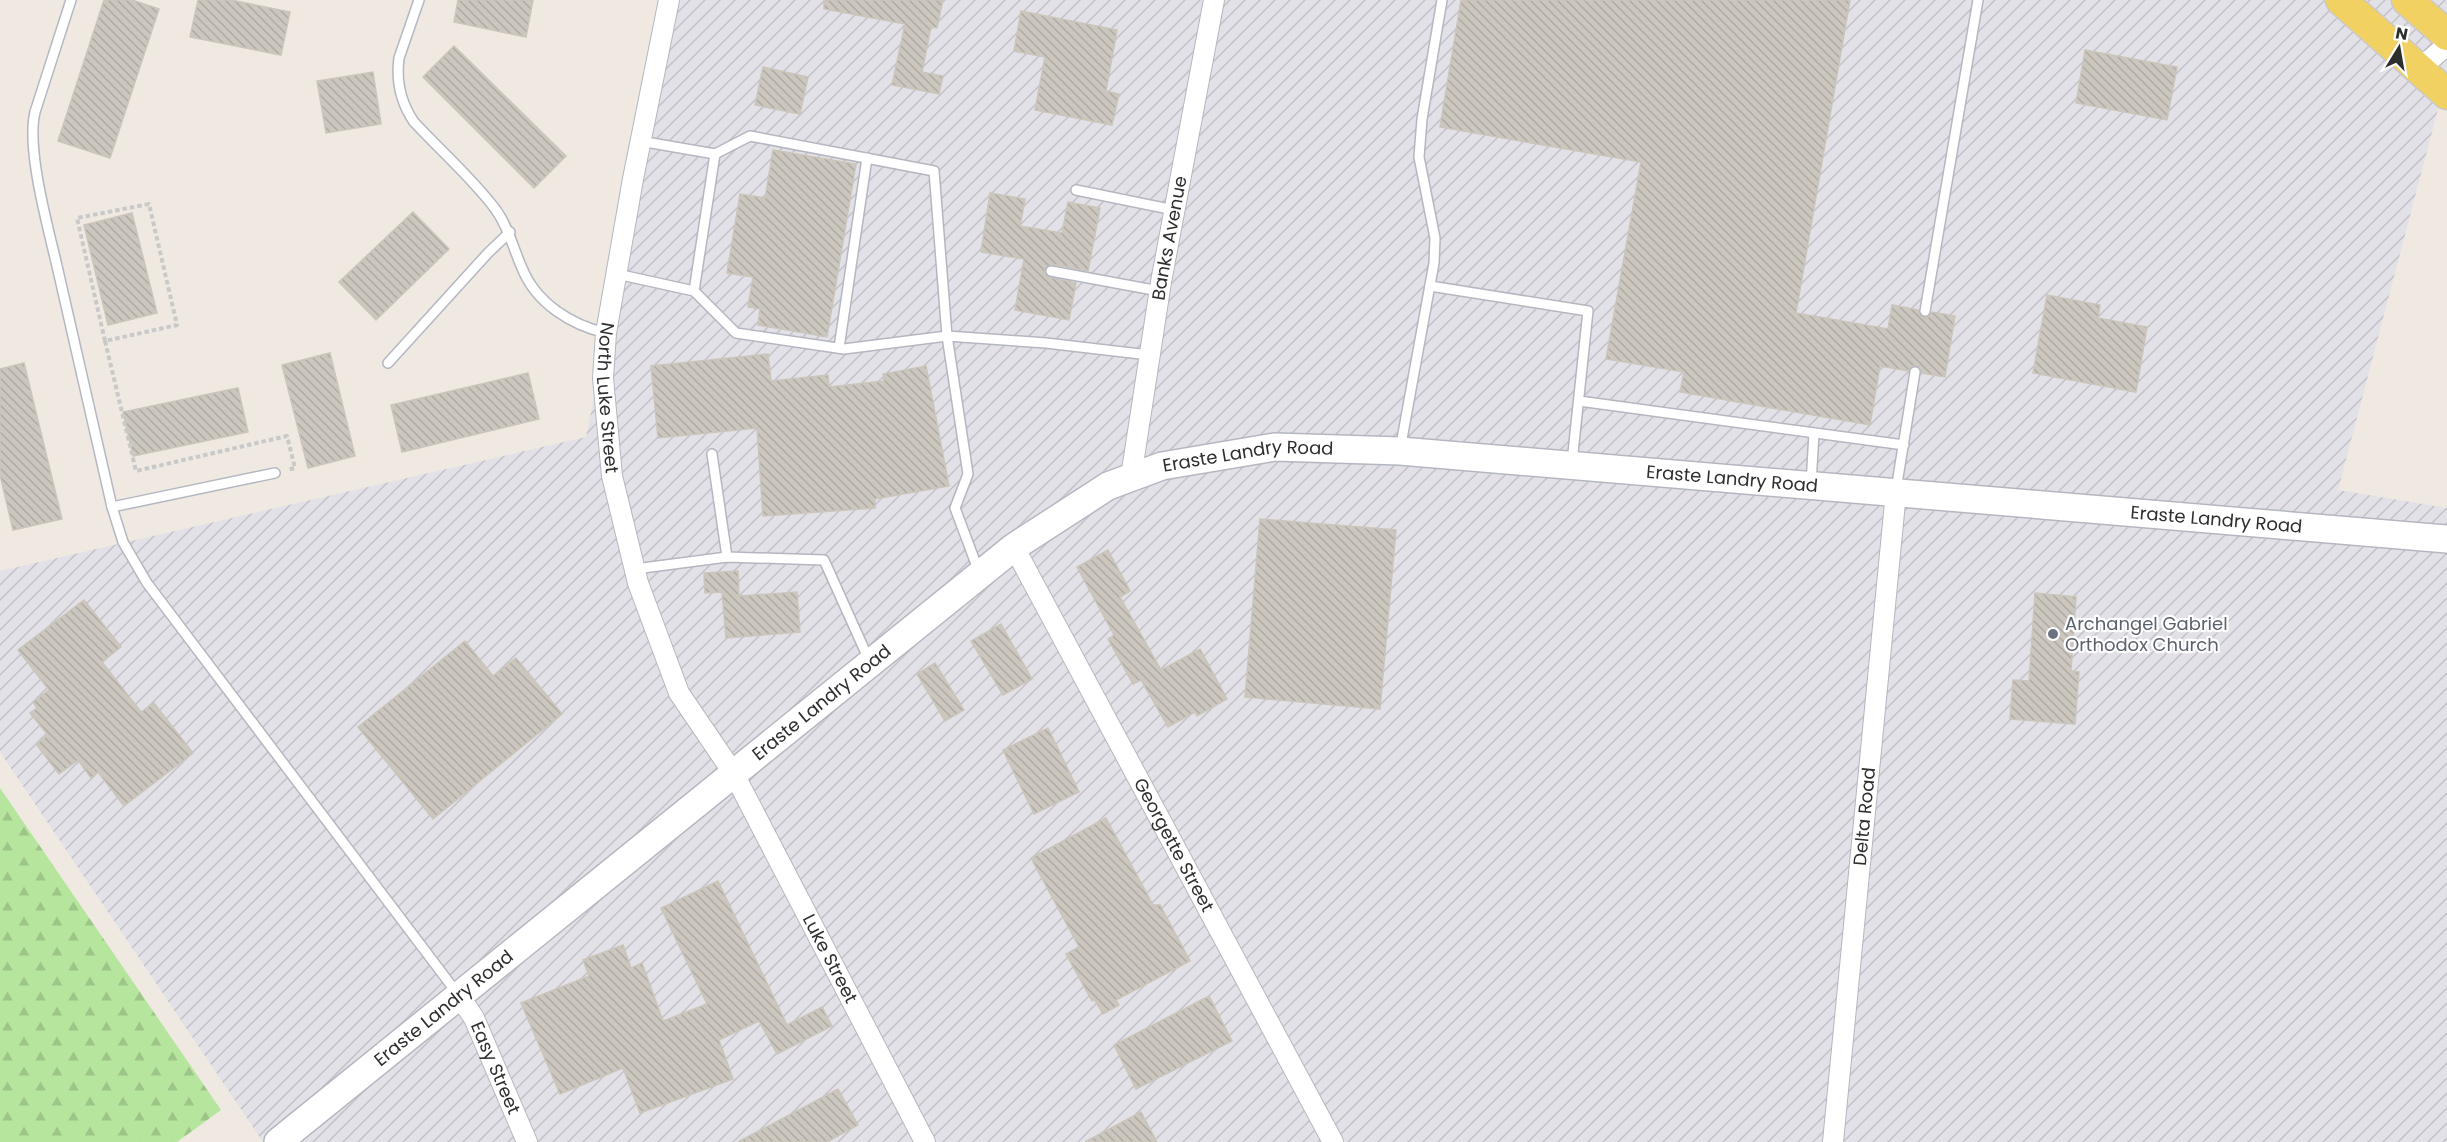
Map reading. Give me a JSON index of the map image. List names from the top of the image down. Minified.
{"streets":{"street":["Banks Avenue","North Luke Street","Eraste Landry Road","Delta Road","Georgette Street","Luke Street","Easy Street"]},"crossings":[["Banks Avenue","Eraste Landry Road"],["North Luke Street","Eraste Landry Road"],["North Luke Street","Luke Street"],["Eraste Landry Road","Delta Road"],["Eraste Landry Road","Georgette Street"],["Eraste Landry Road","Luke Street"],["Eraste Landry Road","Easy Street"]],"places":["Archangel Gabriel Orthodox Church"],"north":"top"}
